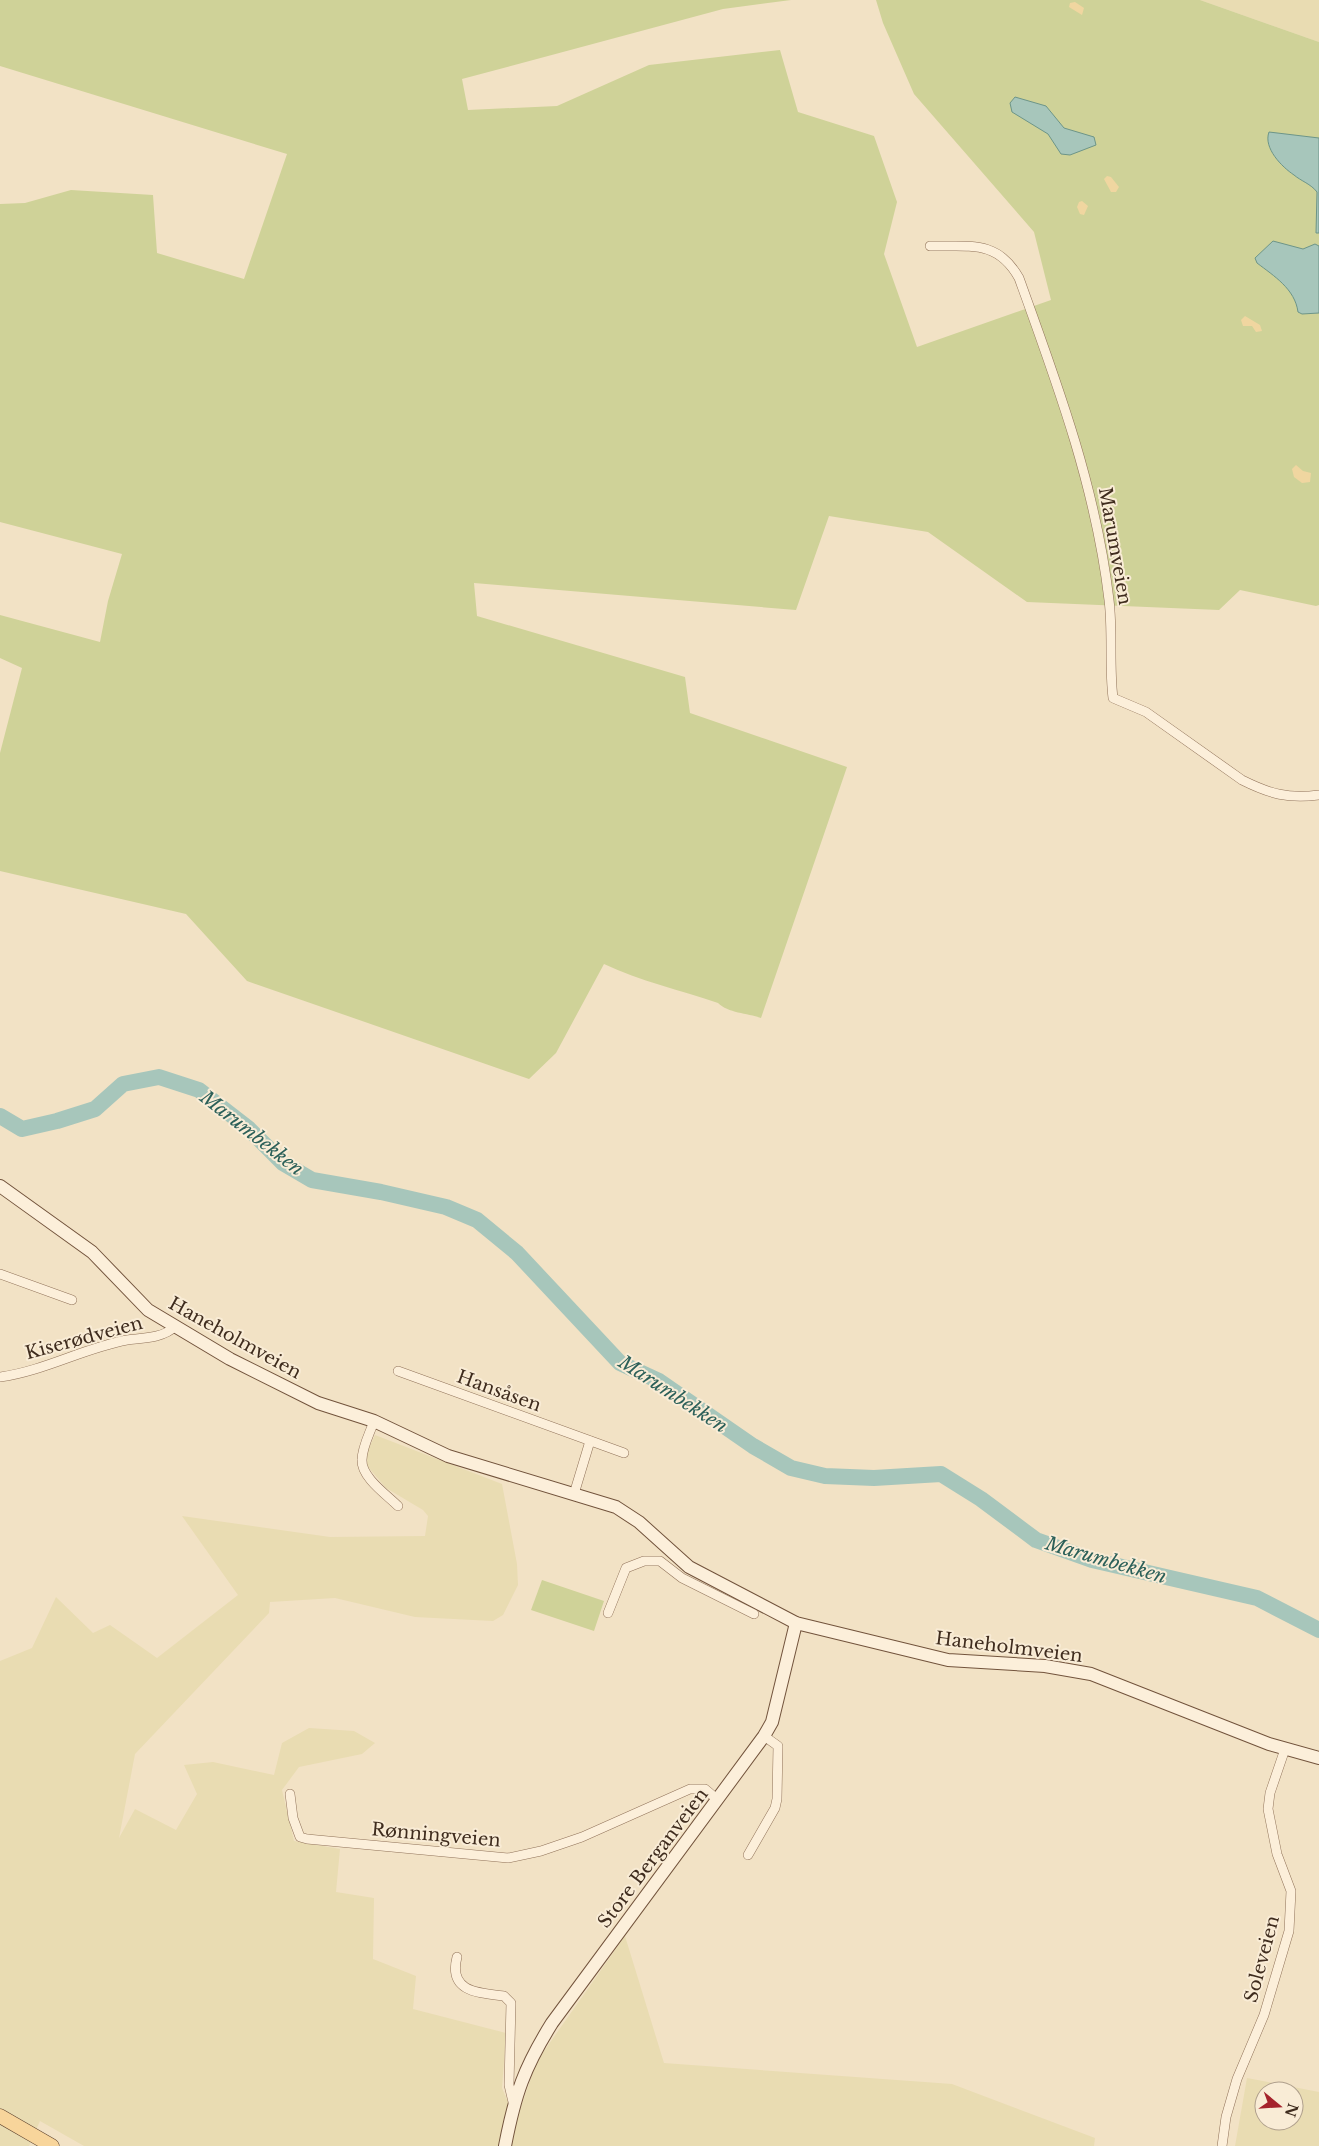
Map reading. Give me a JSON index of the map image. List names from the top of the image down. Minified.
{"streets":{"main road":["Haneholmveien","Store Berganveien"],"street":["Marumveien","Kiserødveien","Hansåsen","Rønningveien","Soleveien"]},"crossings":[["Kiserødveien","Haneholmveien"],["Haneholmveien","Store Berganveien"],["Haneholmveien","Soleveien"],["Rønningveien","Store Berganveien"]],"water":["Marumbekken"],"north":"right"}
